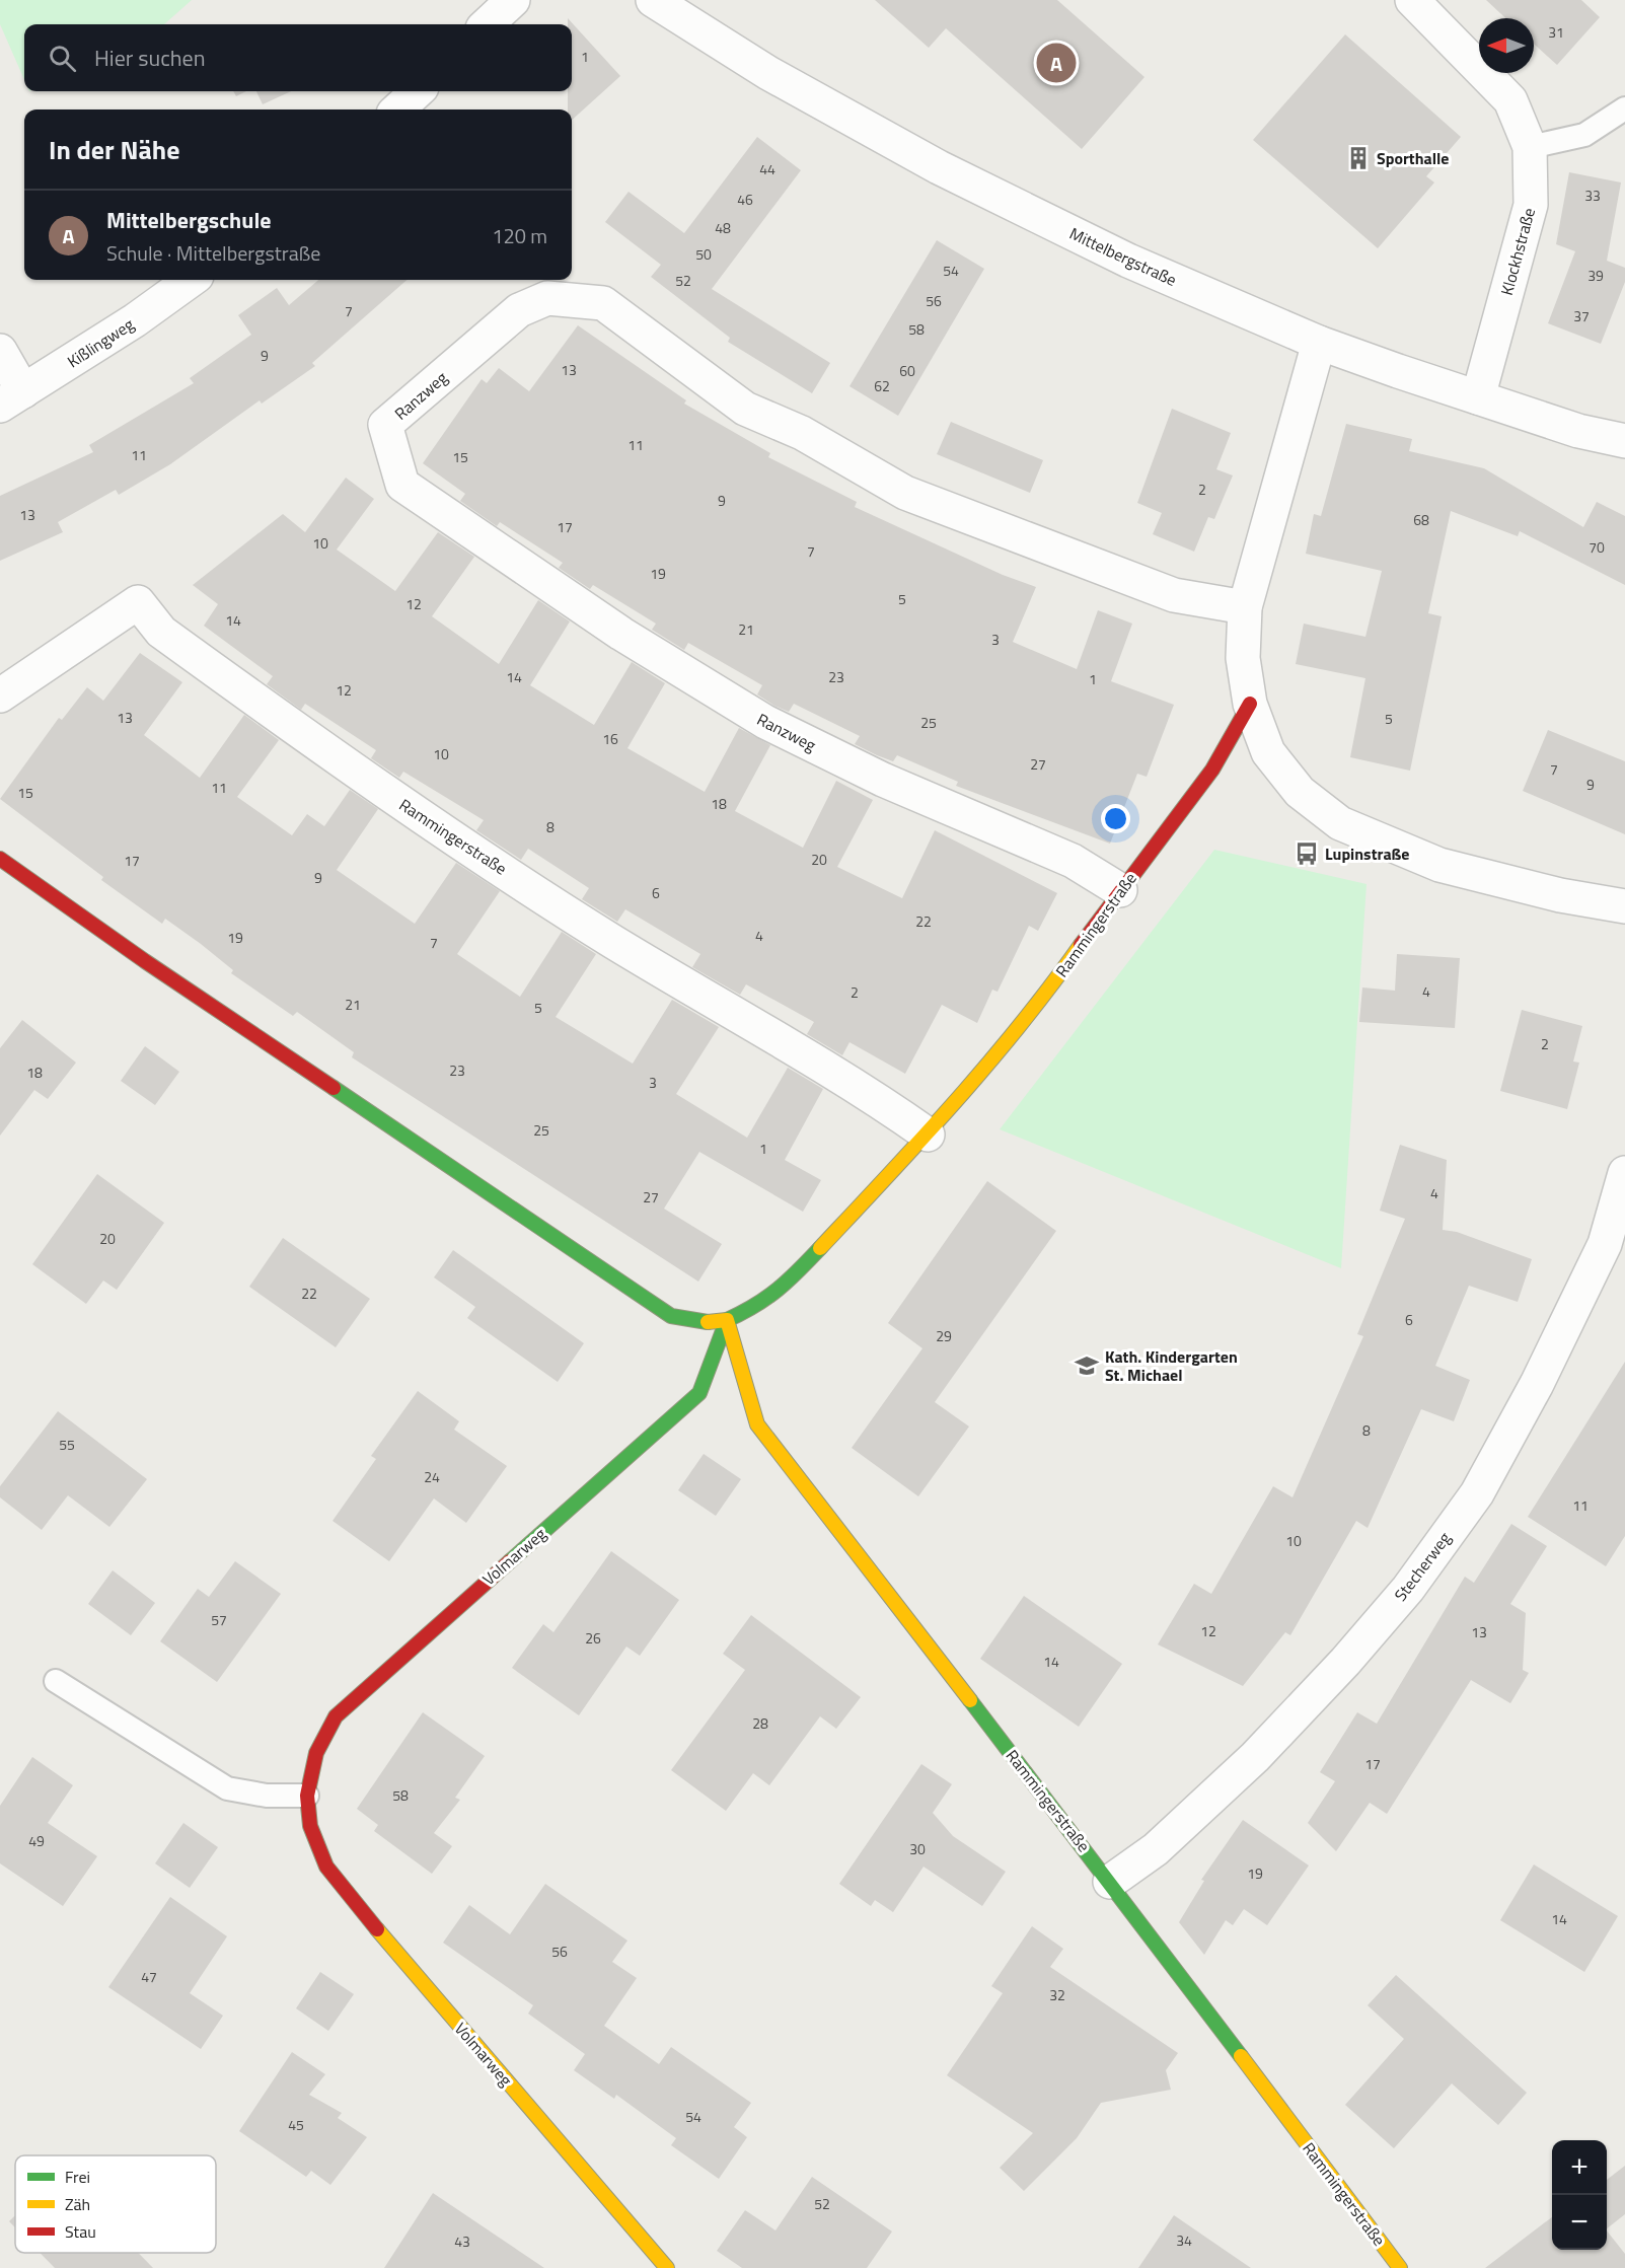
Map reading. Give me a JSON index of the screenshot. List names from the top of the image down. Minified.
{"streets":{"street":["Klockhstraße","Mittelbergstraße","Kißlingweg","Ranzweg","Rammingerstraße","Volmarweg","Stecherweg"]},"crossings":[["Klockhstraße","Mittelbergstraße"],["Ranzweg","Rammingerstraße"],["Rammingerstraße","Volmarweg"],["Rammingerstraße","Stecherweg"]],"places":{"building":["Sporthalle"],"bus stop":["Lupinstraße"],"school or university":["Kath. Kindergarten St. Michael"]},"house_numbers":["31","1","44","33","46","48","50","54","39","52","56","7","37","58","9","13","60","62","11","11","15","2","9","13","68","17","10","70","7","19","5","12","14","21","3","14","23","1","12","13","5","25","16","10","27","7","9","11","15","18","8","20","17","9","6","22","4","19","7","4","2","21","5","2","23","18","3","25","1","4","27","20","22","6","29","8","55","24","11","10","57","12","13","26","14","28","17","58","49","30","19","14","56","47","32","54","45","52","34","43"],"legend":["Frei","Zäh","Stau"],"north":"left","page":{"search":"Hier suchen","pins":"A","heading":"In der Nähe","list":[{"mark":"A","name":"Mittelbergschule","note":"Schule · Mittelbergstraße","value":"120 m"}],"map_buttons":["+","−"]}}
